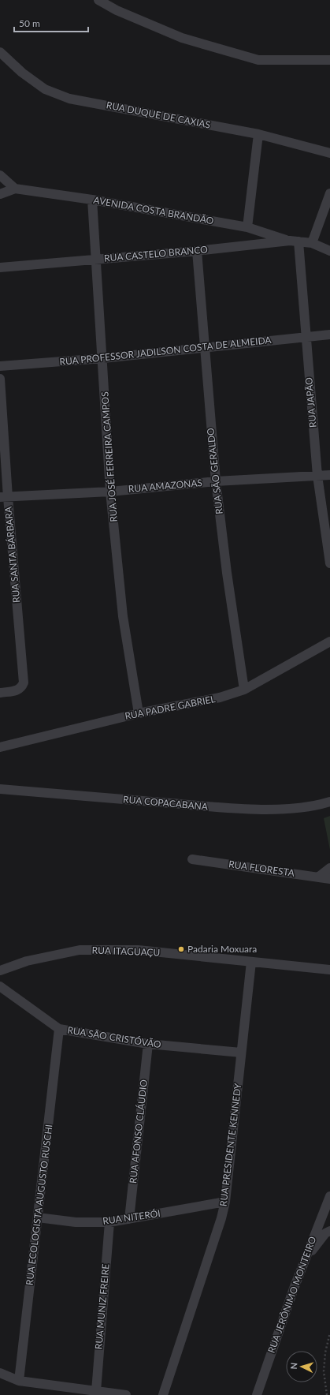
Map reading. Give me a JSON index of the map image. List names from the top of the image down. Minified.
{"streets":{"street":["RUA DUQUE DE CAXIAS","AVENIDA COSTA BRANDÃO","RUA CASTELO BRANCO","RUA PROFESSOR JADILSON COSTA DE ALMEIDA","RUA JAPÃO","RUA JOSÉ FERREIRA CAMPOS","RUA SÃO GERALDO","RUA AMAZONAS","RUA SANTA BÁRBARA","RUA PADRE GABRIEL","RUA COPACABANA","RUA FLORESTA","RUA ITAGUAÇU","RUA SÃO CRISTÓVÃO","RUA AFONSO CLÁUDIO","RUA PRESIDENTE KENNEDY","RUA ECOLOGISTA AUGUSTO RUSCHI","RUA NITERÓI","RUA JERÔNIMO MONTEIRO","RUA MUNIZ FREIRE"]},"crossings":[["AVENIDA COSTA BRANDÃO","RUA CASTELO BRANCO"],["AVENIDA COSTA BRANDÃO","RUA JAPÃO"],["AVENIDA COSTA BRANDÃO","RUA JOSÉ FERREIRA CAMPOS"],["RUA CASTELO BRANCO","RUA JAPÃO"],["RUA CASTELO BRANCO","RUA JOSÉ FERREIRA CAMPOS"],["RUA CASTELO BRANCO","RUA SÃO GERALDO"],["RUA PROFESSOR JADILSON COSTA DE ALMEIDA","RUA JAPÃO"],["RUA PROFESSOR JADILSON COSTA DE ALMEIDA","RUA JOSÉ FERREIRA CAMPOS"],["RUA PROFESSOR JADILSON COSTA DE ALMEIDA","RUA SÃO GERALDO"],["RUA JAPÃO","RUA AMAZONAS"],["RUA JOSÉ FERREIRA CAMPOS","RUA AMAZONAS"],["RUA JOSÉ FERREIRA CAMPOS","RUA PADRE GABRIEL"],["RUA SÃO GERALDO","RUA AMAZONAS"],["RUA SÃO GERALDO","RUA PADRE GABRIEL"],["RUA AMAZONAS","RUA SANTA BÁRBARA"],["RUA ITAGUAÇU","RUA PRESIDENTE KENNEDY"],["RUA SÃO CRISTÓVÃO","RUA AFONSO CLÁUDIO"],["RUA SÃO CRISTÓVÃO","RUA PRESIDENTE KENNEDY"],["RUA SÃO CRISTÓVÃO","RUA ECOLOGISTA AUGUSTO RUSCHI"],["RUA AFONSO CLÁUDIO","RUA NITERÓI"],["RUA PRESIDENTE KENNEDY","RUA NITERÓI"],["RUA ECOLOGISTA AUGUSTO RUSCHI","RUA NITERÓI"],["RUA NITERÓI","RUA MUNIZ FREIRE"]],"places":["Padaria Moxuara"],"scale_bar":"50 m","north":"left"}
